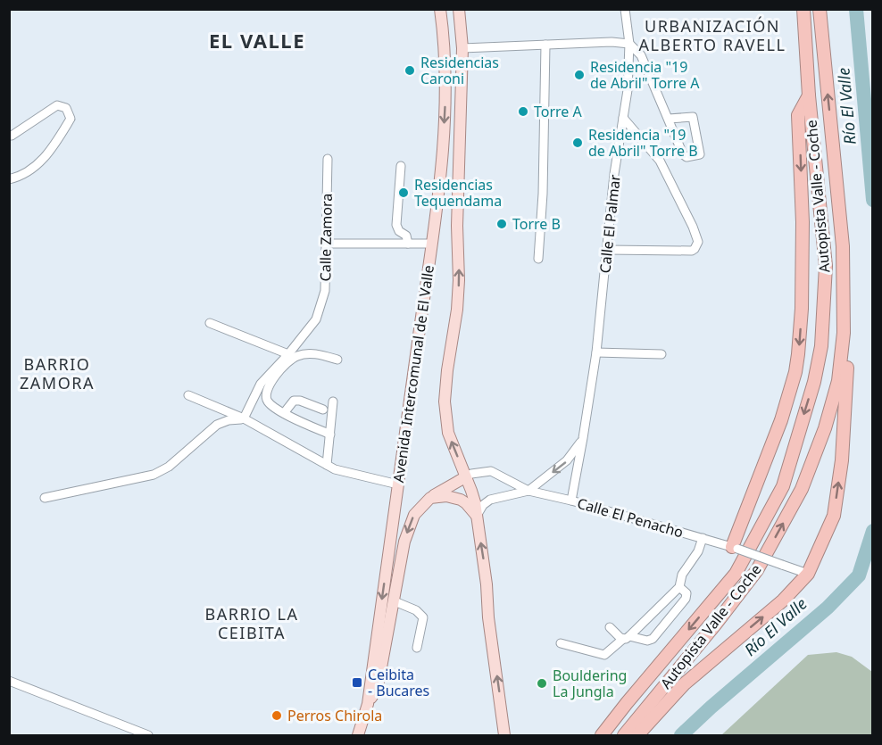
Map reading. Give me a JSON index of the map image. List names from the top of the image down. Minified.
{"streets":{"highway":["Autopista Valle - Coche"],"main road":["Avenida Intercomunal de El Valle"],"street":["Calle El Palmar","Calle Zamora","Calle El Penacho"]},"crossings":[["Calle El Palmar","Calle El Penacho"]],"districts":["URBANIZACIÓN ALBERTO RAVELL","EL VALLE","BARRIO ZAMORA","BARRIO LA CEIBITA"],"water":["Río El Valle"],"places":{"other":["Residencias Caroni","Residencia \"19 de Abril\" Torre A","Torre A","Residencia \"19 de Abril\" Torre B","Residencias Tequendama","Torre B","Bouldering La Jungla","Perros Chirola"],"transit":["Ceibita - Bucares"]}}
